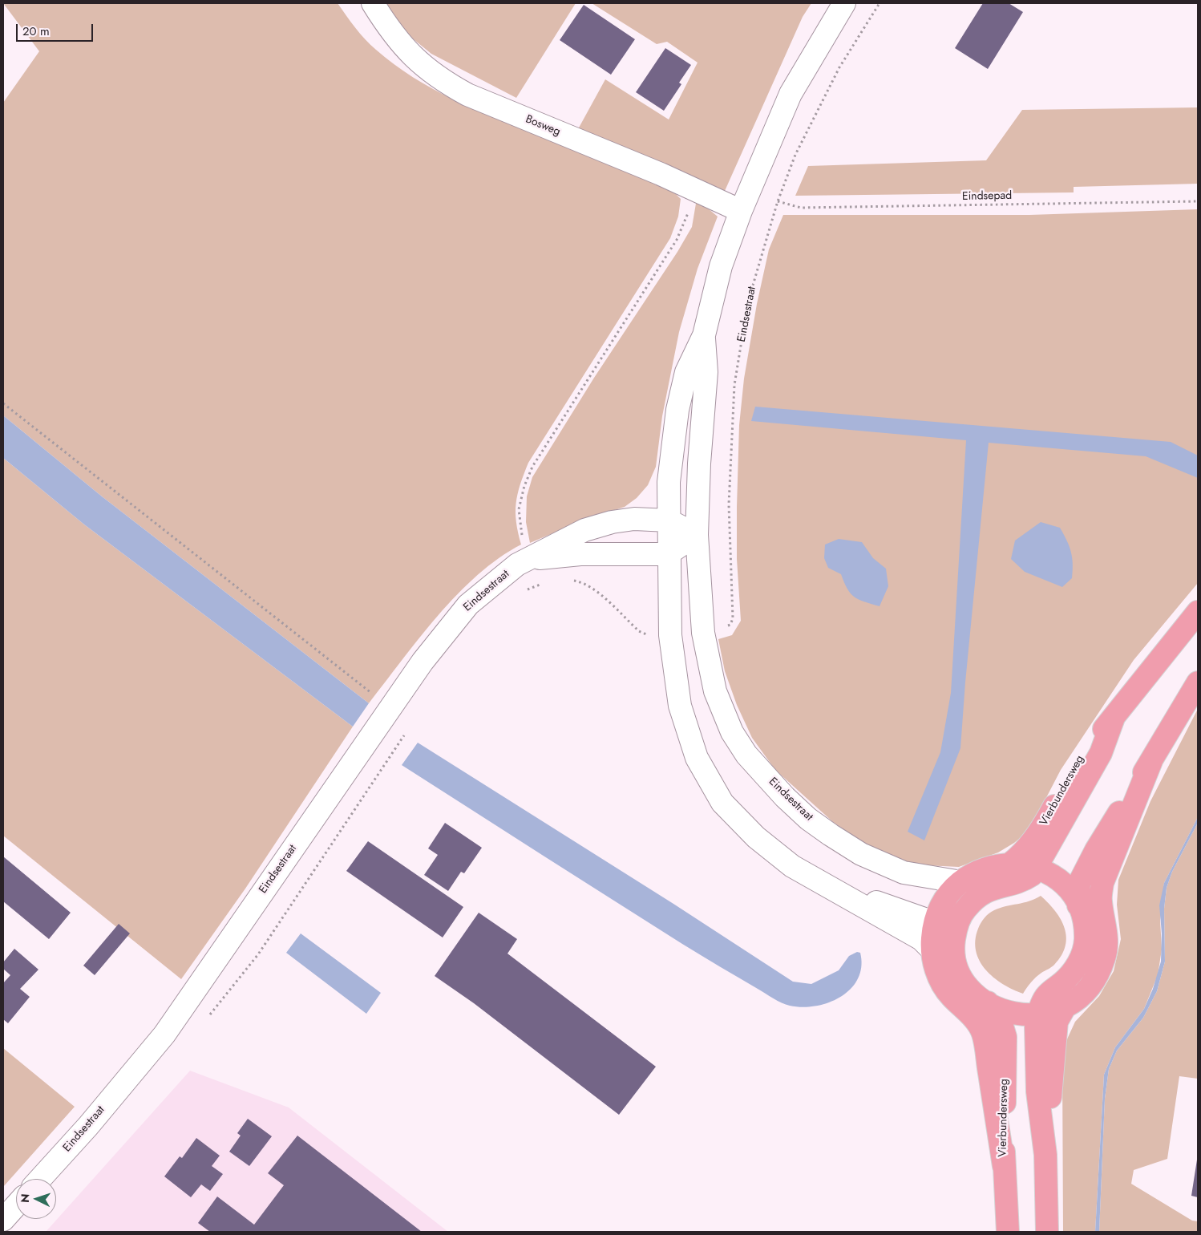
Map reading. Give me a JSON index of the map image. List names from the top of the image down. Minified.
{"streets":{"main road":["Vierbundersweg"],"street":["Bosweg","Eindsestraat"],"path":["Eindsepad"]},"crossings":[["Bosweg","Eindsestraat"],["Eindsepad","Eindsestraat"],["Eindsestraat","Vierbundersweg"]],"scale_bar":"20 m","north":"left"}
